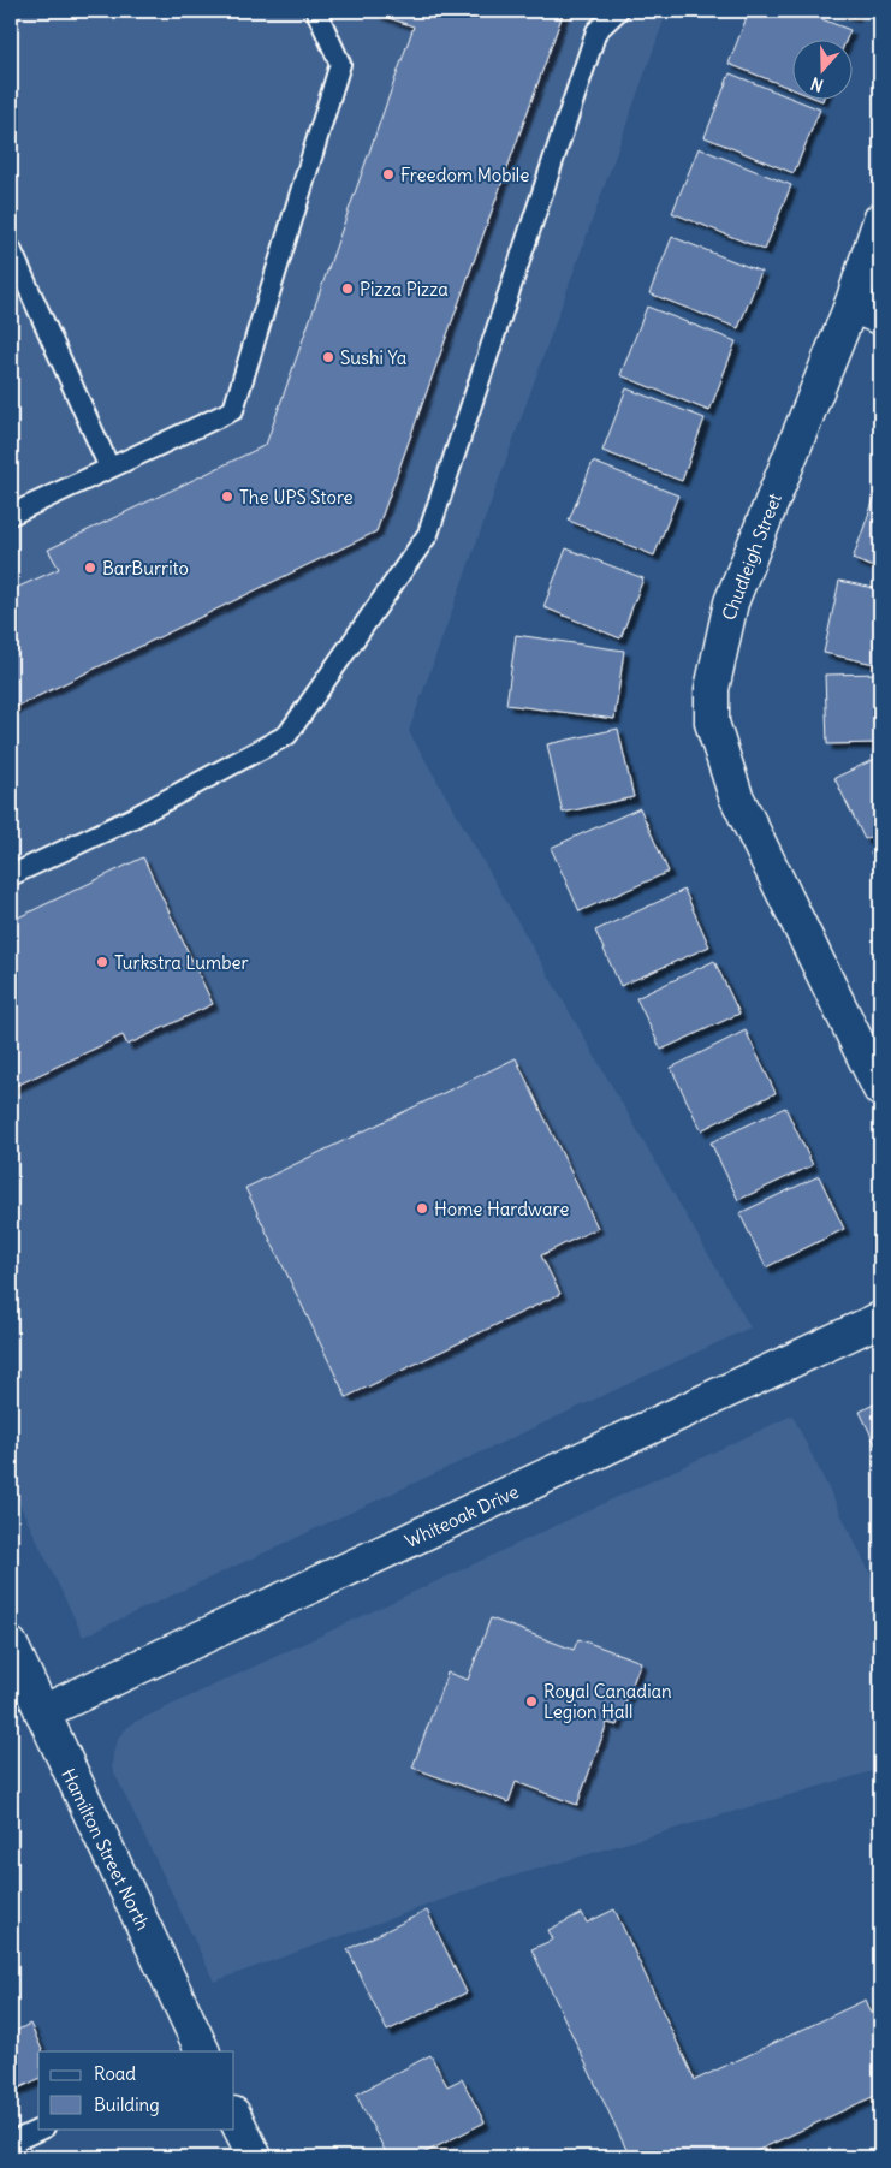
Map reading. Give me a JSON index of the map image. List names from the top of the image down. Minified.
{"streets":{"street":["Chudleigh Street","Whiteoak Drive","Hamilton Street North"]},"crossings":[["Whiteoak Drive","Hamilton Street North"]],"places":["Freedom Mobile","Pizza Pizza","Sushi Ya","The UPS Store","BarBurrito","Turkstra Lumber","Home Hardware","Royal Canadian Legion Hall"],"legend":["Road","Building"],"north":"bottom"}
